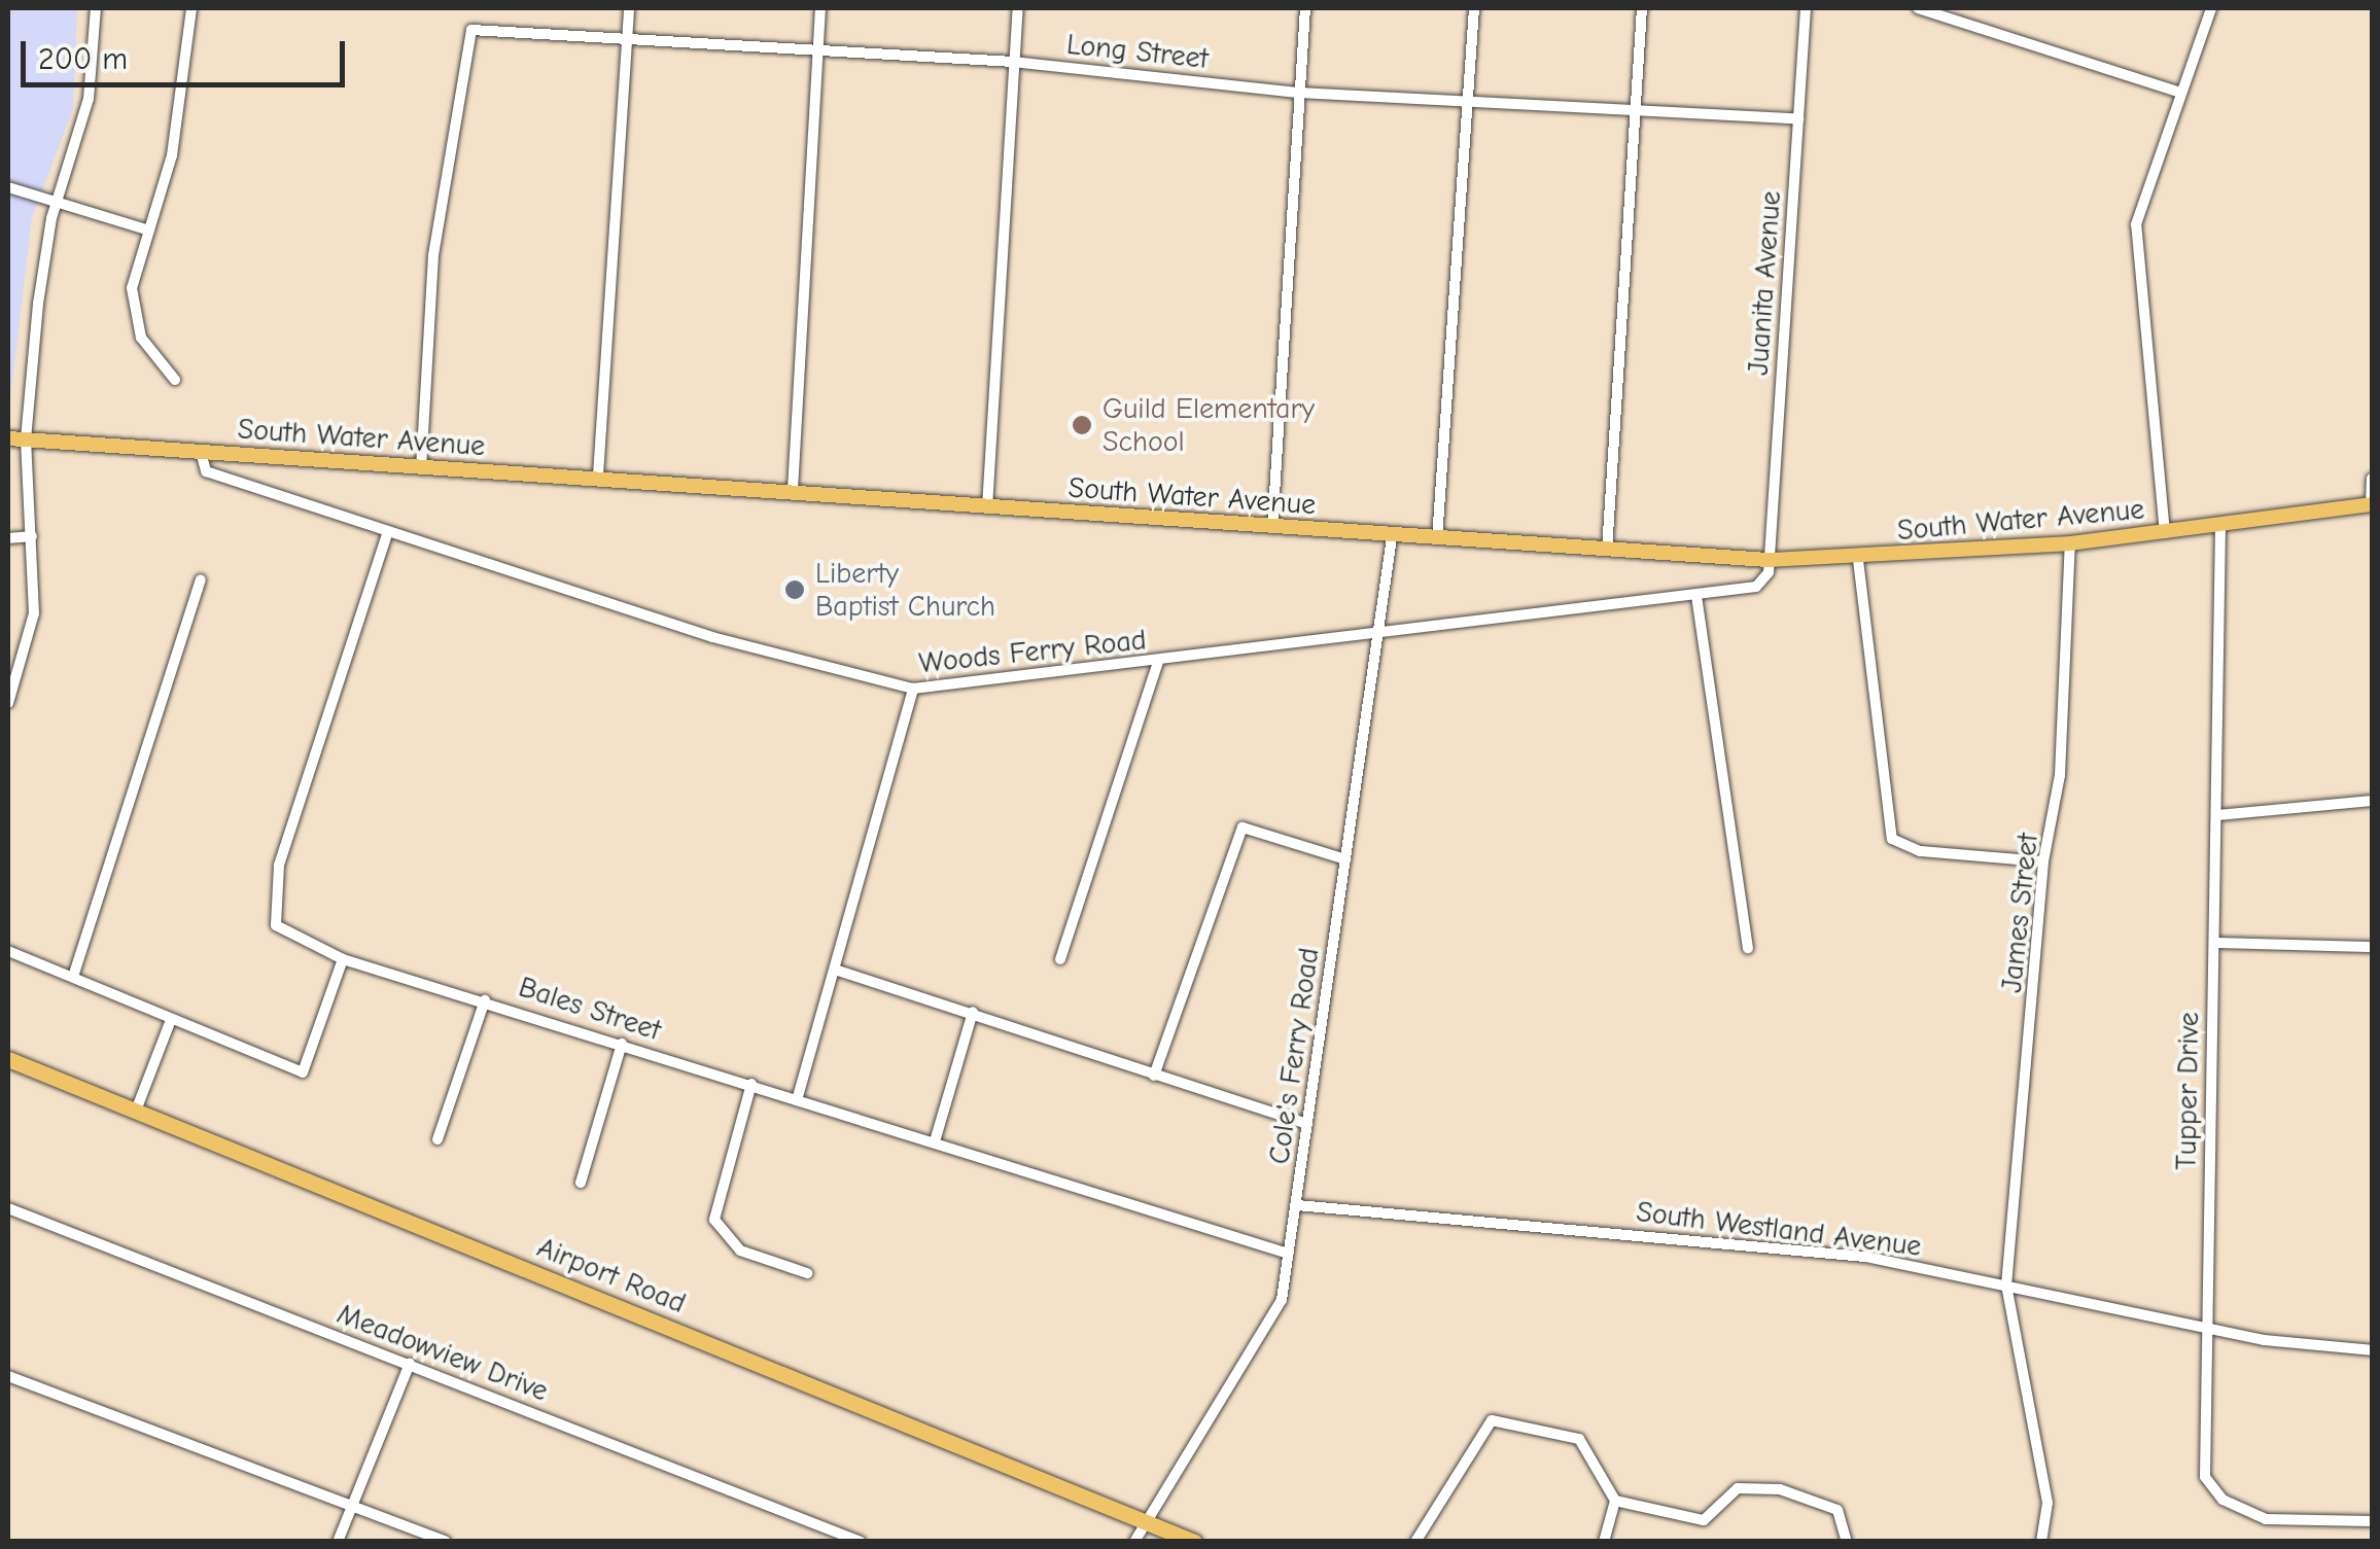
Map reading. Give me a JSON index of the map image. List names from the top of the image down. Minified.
{"streets":{"highway":["Airport Road"],"main road":["South Water Avenue"],"street":["Long Street","Juanita Avenue","Woods Ferry Road","James Street","Bales Street","Cole's Ferry Road","Tupper Drive","South Westland Avenue","Meadowview Drive"]},"crossings":[["Long Street","Juanita Avenue"],["Long Street","South Water Avenue"],["Juanita Avenue","South Water Avenue"],["Juanita Avenue","Woods Ferry Road"],["South Water Avenue","Woods Ferry Road"],["South Water Avenue","James Street"],["South Water Avenue","Cole's Ferry Road"],["South Water Avenue","Tupper Drive"],["Woods Ferry Road","Bales Street"],["Woods Ferry Road","Cole's Ferry Road"],["James Street","South Westland Avenue"],["Bales Street","Cole's Ferry Road"],["Cole's Ferry Road","South Westland Avenue"],["Cole's Ferry Road","Airport Road"],["Tupper Drive","South Westland Avenue"]],"places":["Guild Elementary School","Liberty Baptist Church"],"scale_bar":"200 m"}
